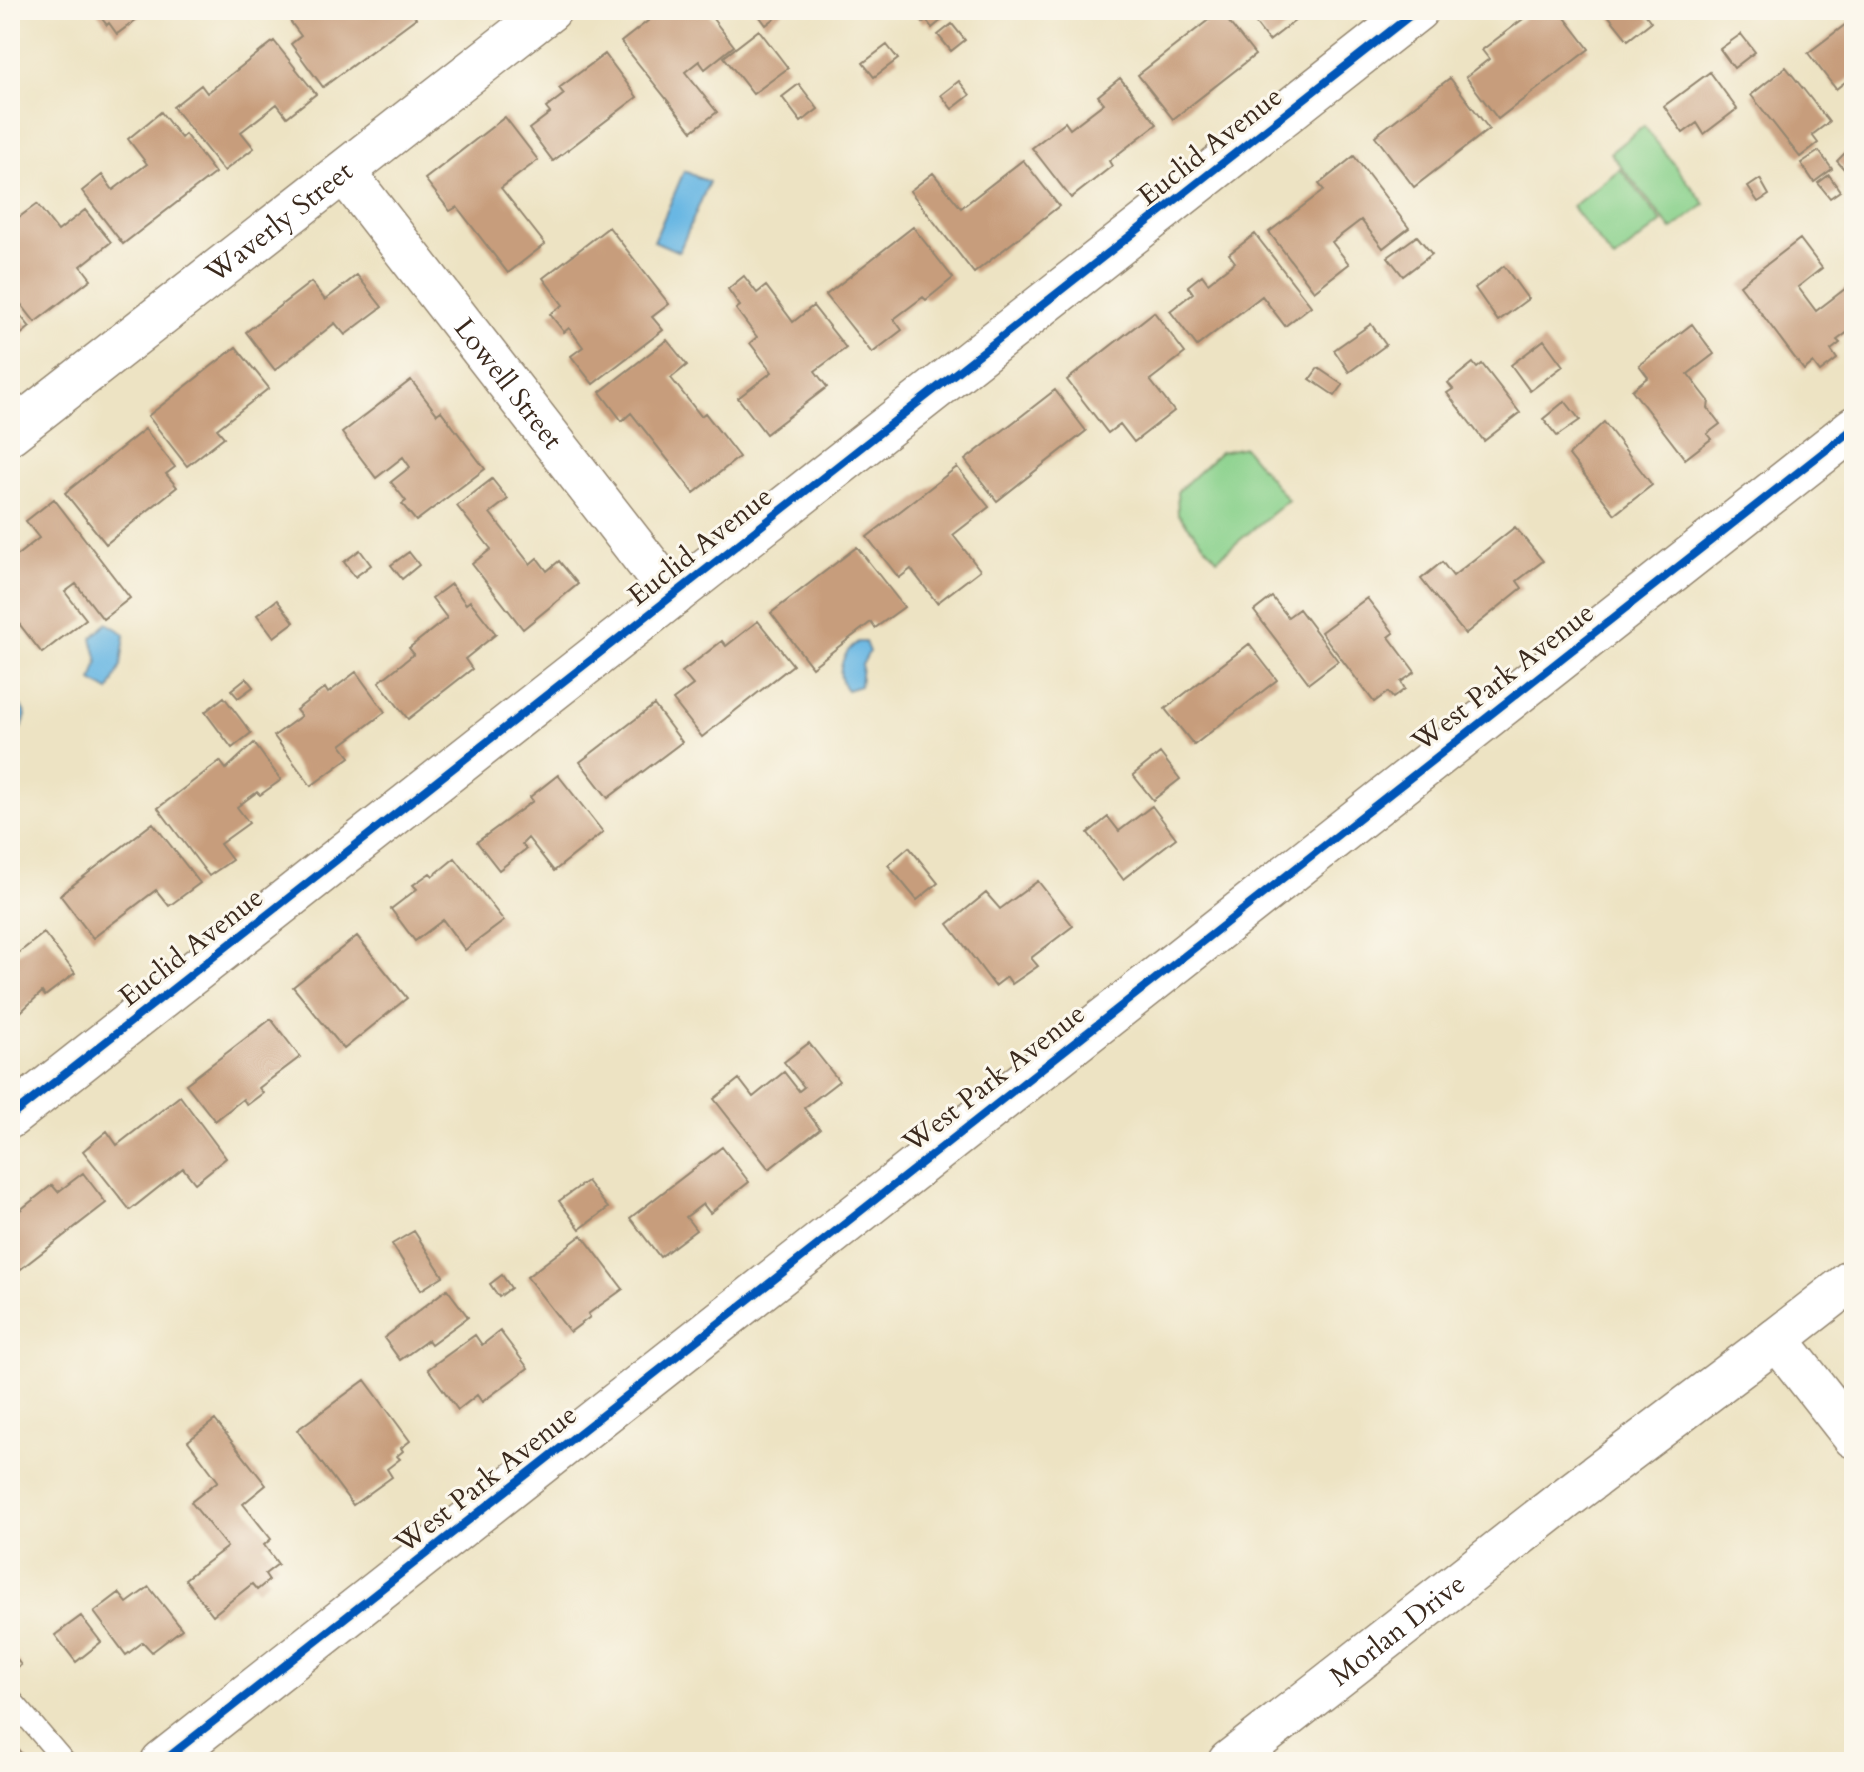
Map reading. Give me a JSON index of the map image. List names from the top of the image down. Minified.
{"streets":{"street":["Euclid Avenue","Waverly Street","Lowell Street","West Park Avenue","Morlan Drive"]},"crossings":[["Euclid Avenue","Lowell Street"],["Waverly Street","Lowell Street"]]}
